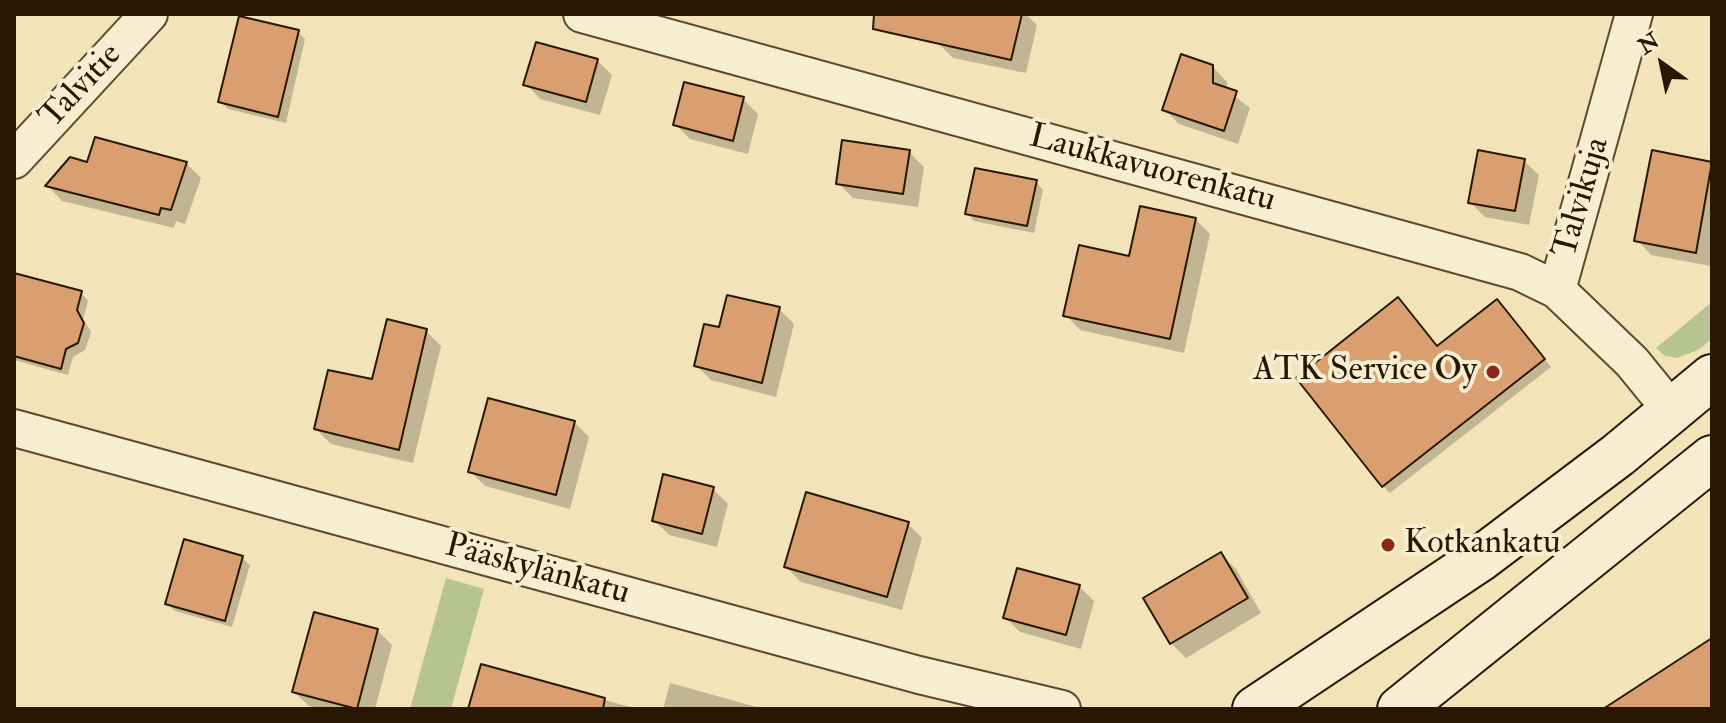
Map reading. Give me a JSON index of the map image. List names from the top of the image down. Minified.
{"streets":{"street":["Talvitie","Laukkavuorenkatu","Talvikuja","Pääskylänkatu"]},"crossings":[["Laukkavuorenkatu","Talvikuja"]],"places":["ATK Service Oy","Kotkankatu"],"north":"top left"}
